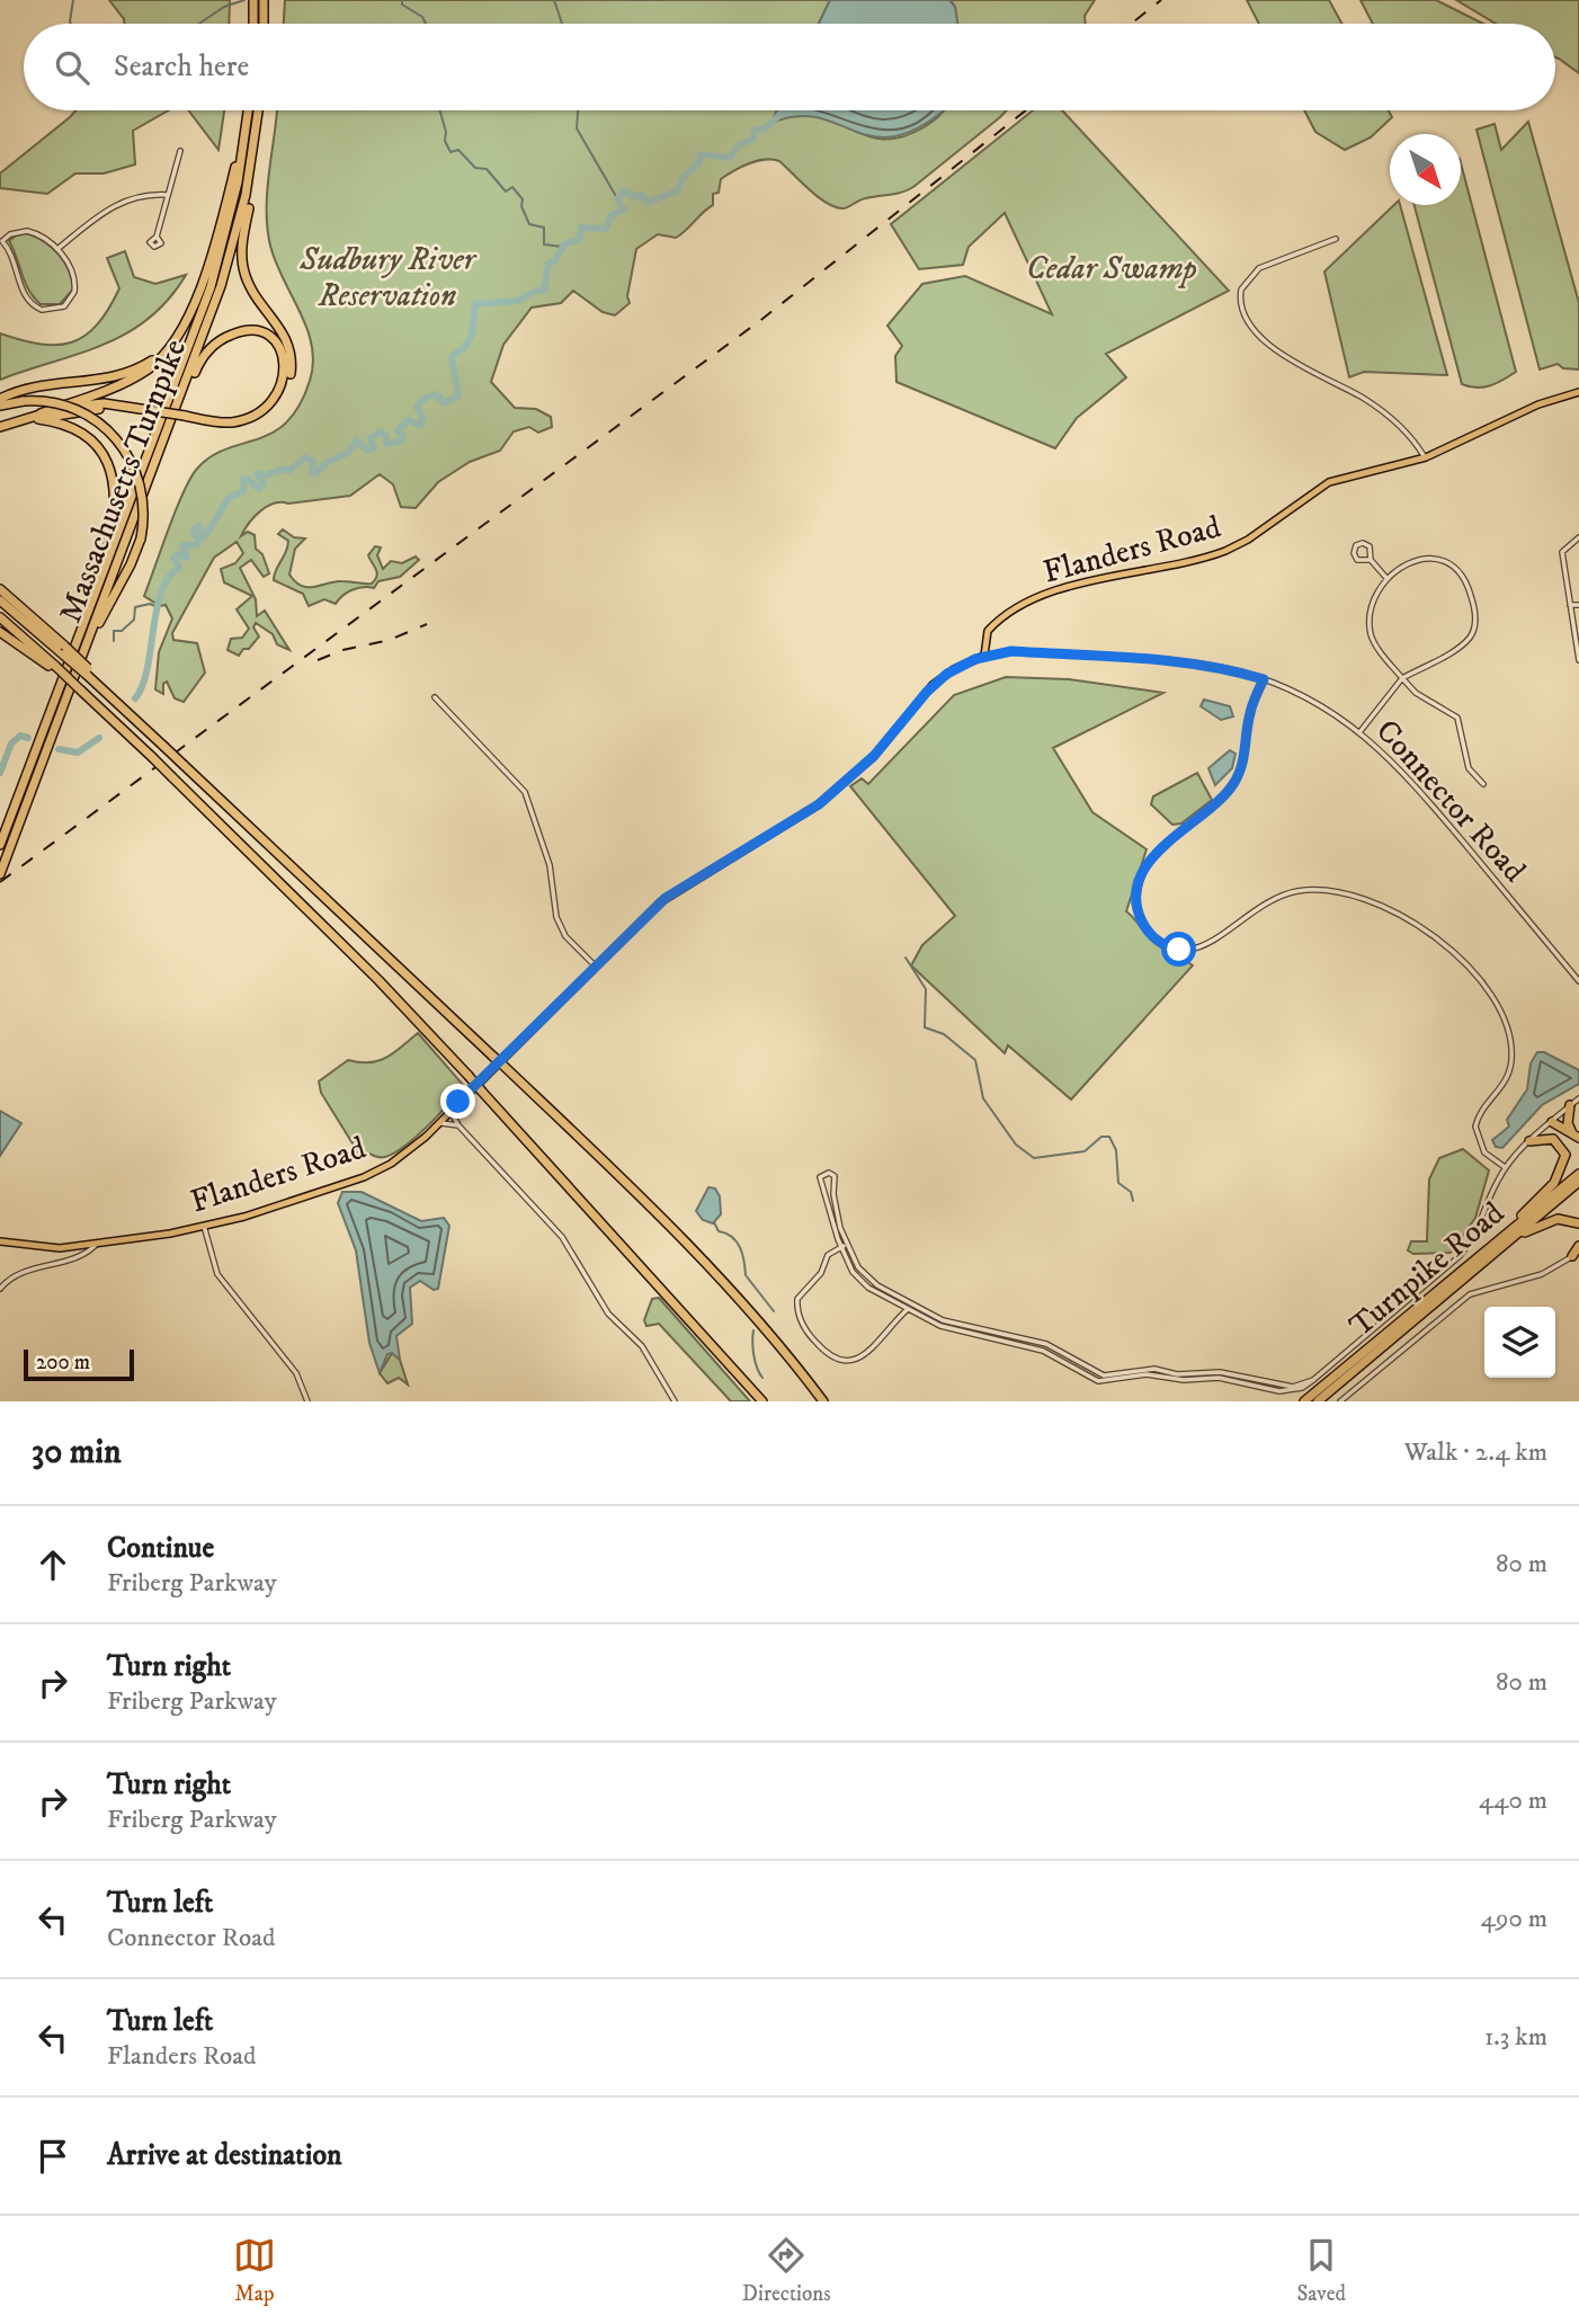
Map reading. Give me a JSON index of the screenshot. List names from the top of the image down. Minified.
{"streets":{"highway":["Massachusetts Turnpike","Turnpike Road"],"main road":["Flanders Road"],"street":["Connector Road"]},"crossings":[["Flanders Road","Connector Road"]],"parks":["Sudbury River Reservation","Cedar Swamp"],"scale_bar":"200 m","north":"bottom right","page":{"search":"Search here","scale":"200 m","heading":["30 min","Walk · 2.4 km"],"list":[["Continue","Friberg Parkway","80 m"],["Turn right","Friberg Parkway","80 m"],["Turn right","Friberg Parkway","440 m"],["Turn left","Connector Road","490 m"],["Turn left","Flanders Road","1.3 km"],"Arrive at destination"],"nav":["Map","Directions","Saved"]}}
